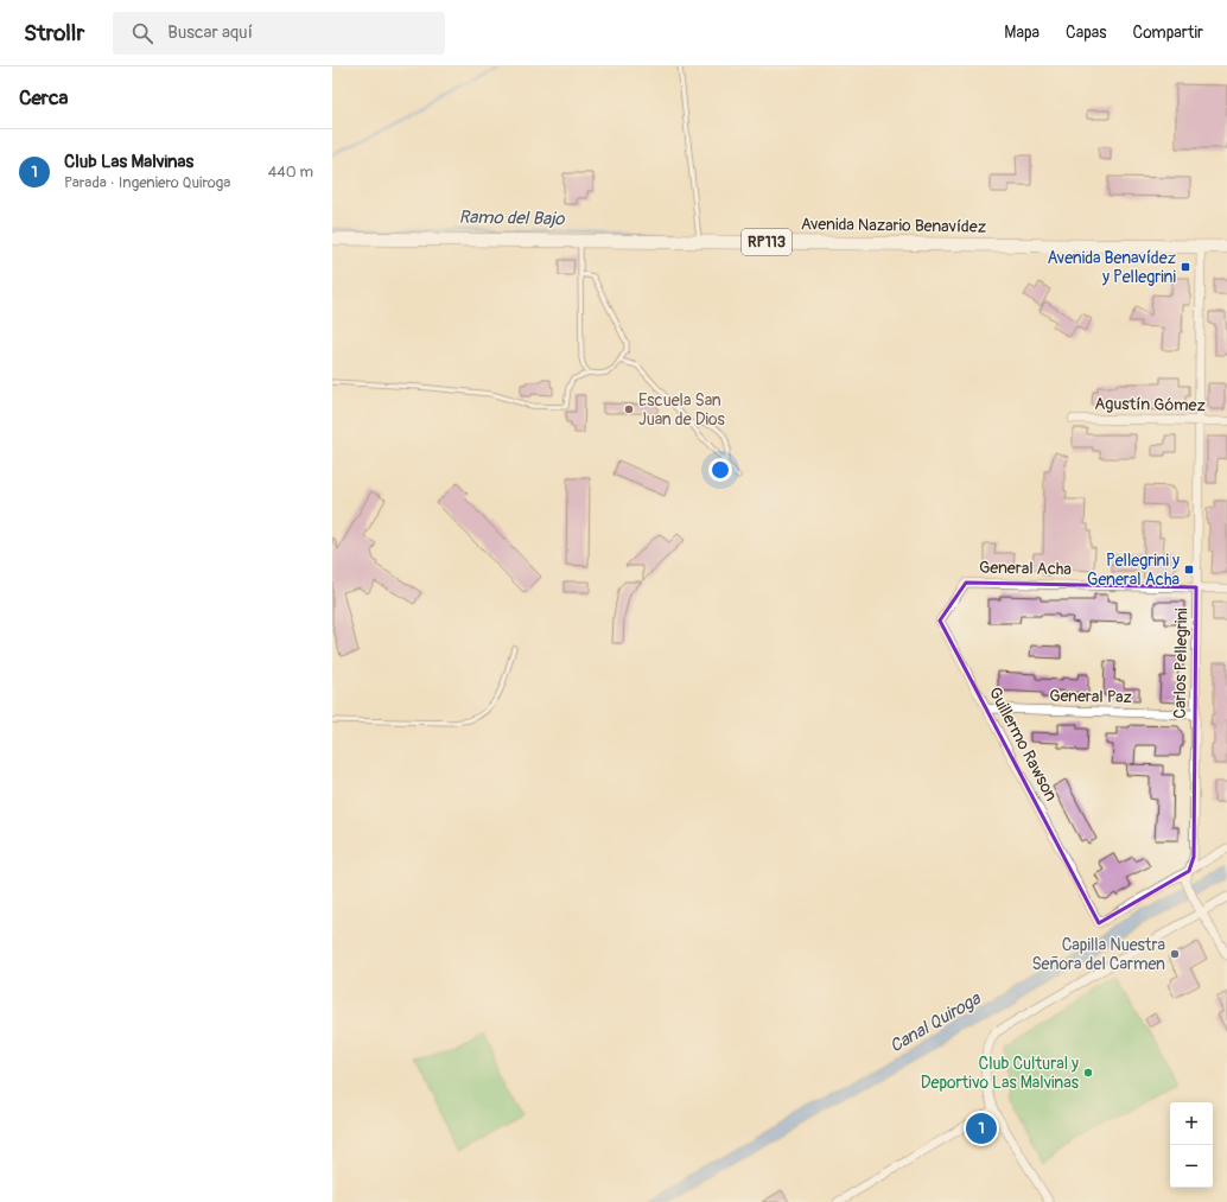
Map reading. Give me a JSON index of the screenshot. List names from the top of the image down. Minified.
{"streets":{"main road":["Avenida Nazario Benavídez","RP113"],"street":["Agustín Gómez","General Acha","Carlos Pellegrini","General Paz","Guillermo Rawson"]},"crossings":[["Avenida Nazario Benavídez","Carlos Pellegrini"],["Agustín Gómez","Carlos Pellegrini"],["General Acha","Carlos Pellegrini"],["General Acha","Guillermo Rawson"],["Carlos Pellegrini","General Paz"],["Carlos Pellegrini","Guillermo Rawson"],["General Paz","Guillermo Rawson"]],"water":["Ramo del Bajo","Canal Quiroga"],"places":{"transit":["Avenida Benavídez y Pellegrini","Pellegrini y General Acha"],"other":["Escuela San Juan de Dios","Capilla Nuestra Señora del Carmen","Club Cultural y Deportivo Las Malvinas"]},"page":{"header":"Strollr","search":"Buscar aquí","nav":["Mapa","Capas","Compartir"],"heading":"Cerca","list":[{"mark":"1","name":"Club Las Malvinas","note":"Parada · Ingeniero Quiroga","value":"440 m"}],"map_buttons":["+","−"],"pins":"1"}}
